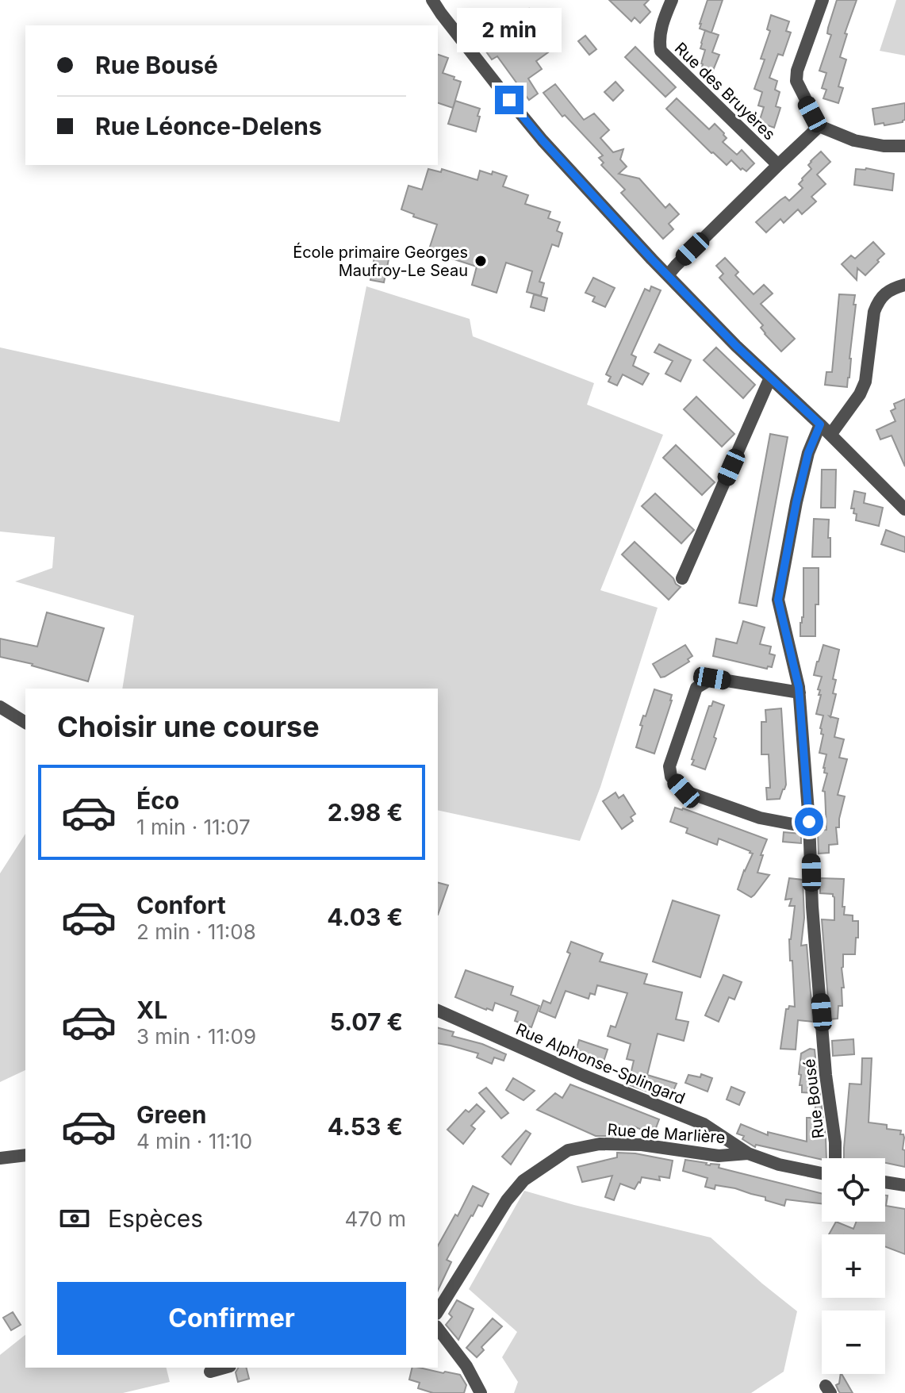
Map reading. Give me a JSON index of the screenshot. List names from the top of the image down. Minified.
{"streets":{"street":["Rue des Bruyères","Rue Alphonse-Splingard","Rue Bousé","Rue de Marlière"]},"crossings":[["Rue Alphonse-Splingard","Rue de Marlière"]],"places":["École primaire Georges Maufroy-Le Seau"],"page":{"bubble":"2 min","banner":["Rue Bousé","Rue Léonce-Delens"],"heading":"Choisir une course","list":[{"name":"Éco","note":"1 min · 11:07","value":"2.98 €"},{"name":"Confort","note":"2 min · 11:08","value":"4.03 €"},{"name":"XL","note":"3 min · 11:09","value":"5.07 €"},{"name":"Green","note":"4 min · 11:10","value":"4.53 €"}],"map_buttons":["+","−"],"pay":["Espèces","470 m"],"buttons":"Confirmer"}}
